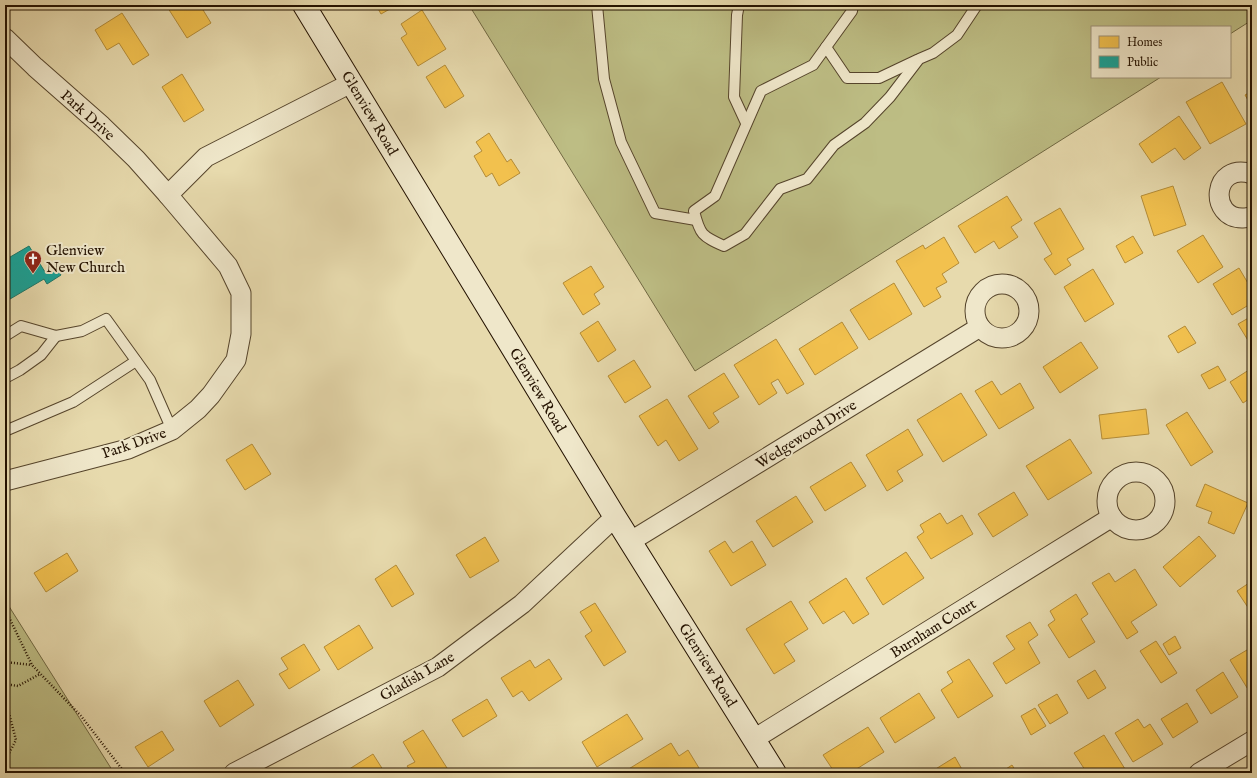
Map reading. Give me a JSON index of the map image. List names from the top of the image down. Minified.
{"streets":{"main road":["Glenview Road"],"street":["Park Drive","Wedgewood Drive","Burnham Court","Gladish Lane"]},"crossings":[["Glenview Road","Wedgewood Drive"],["Glenview Road","Burnham Court"],["Glenview Road","Gladish Lane"]],"places":{"church":["Glenview New Church"]},"legend":["Homes","Public"]}
